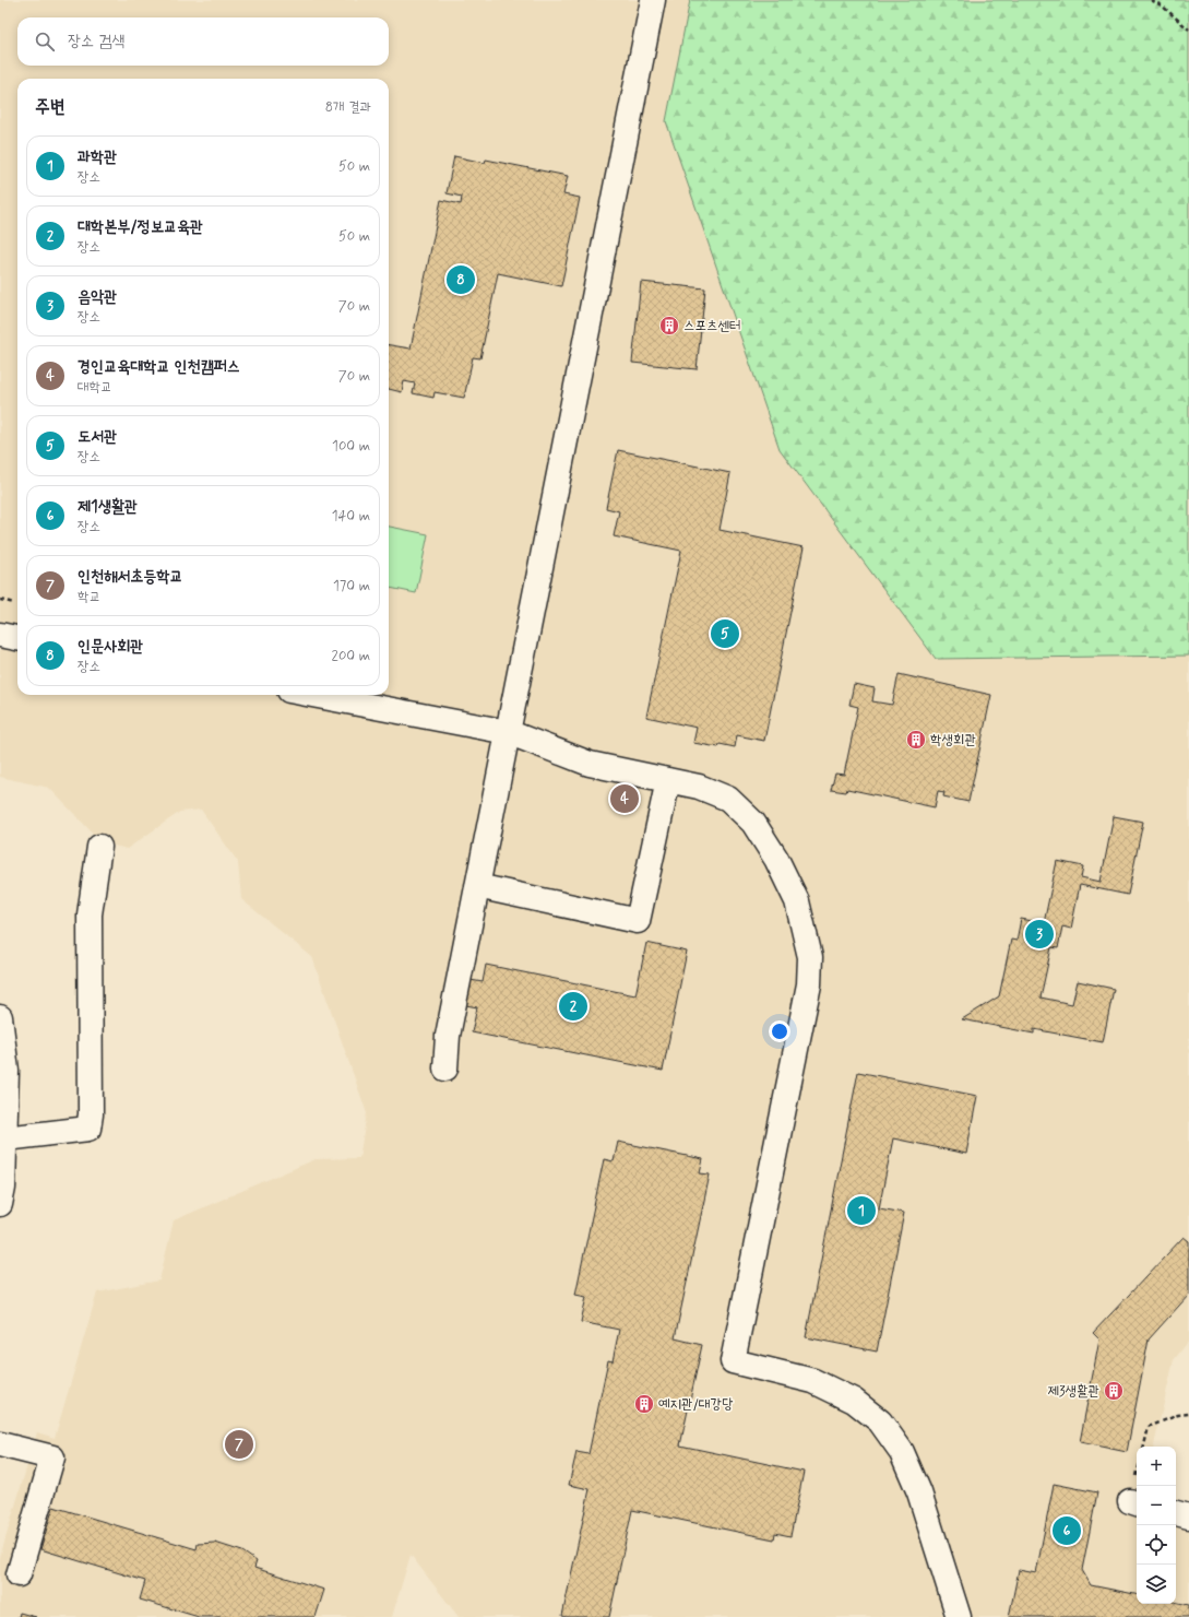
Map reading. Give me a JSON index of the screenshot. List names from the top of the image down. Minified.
{"places":{"building":["스포츠센터","학생회관","제3생활관","예지관/대강당"]},"page":{"search":"장소 검색","heading":["주변","8개 결과"],"list":[{"mark":"1","name":"과학관","note":"장소","value":"50 m"},{"mark":"2","name":"대학본부/정보교육관","note":"장소","value":"50 m"},{"mark":"3","name":"음악관","note":"장소","value":"70 m"},{"mark":"4","name":"경인교육대학교 인천캠퍼스","note":"대학교","value":"70 m"},{"mark":"5","name":"도서관","note":"장소","value":"100 m"},{"mark":"6","name":"제1생활관","note":"장소","value":"140 m"},{"mark":"7","name":"인천해서초등학교","note":"학교","value":"170 m"},{"mark":"8","name":"인문사회관","note":"장소","value":"200 m"}],"pins":["8","5","4","3","2","1","7","6"],"map_buttons":["+","−"]}}
